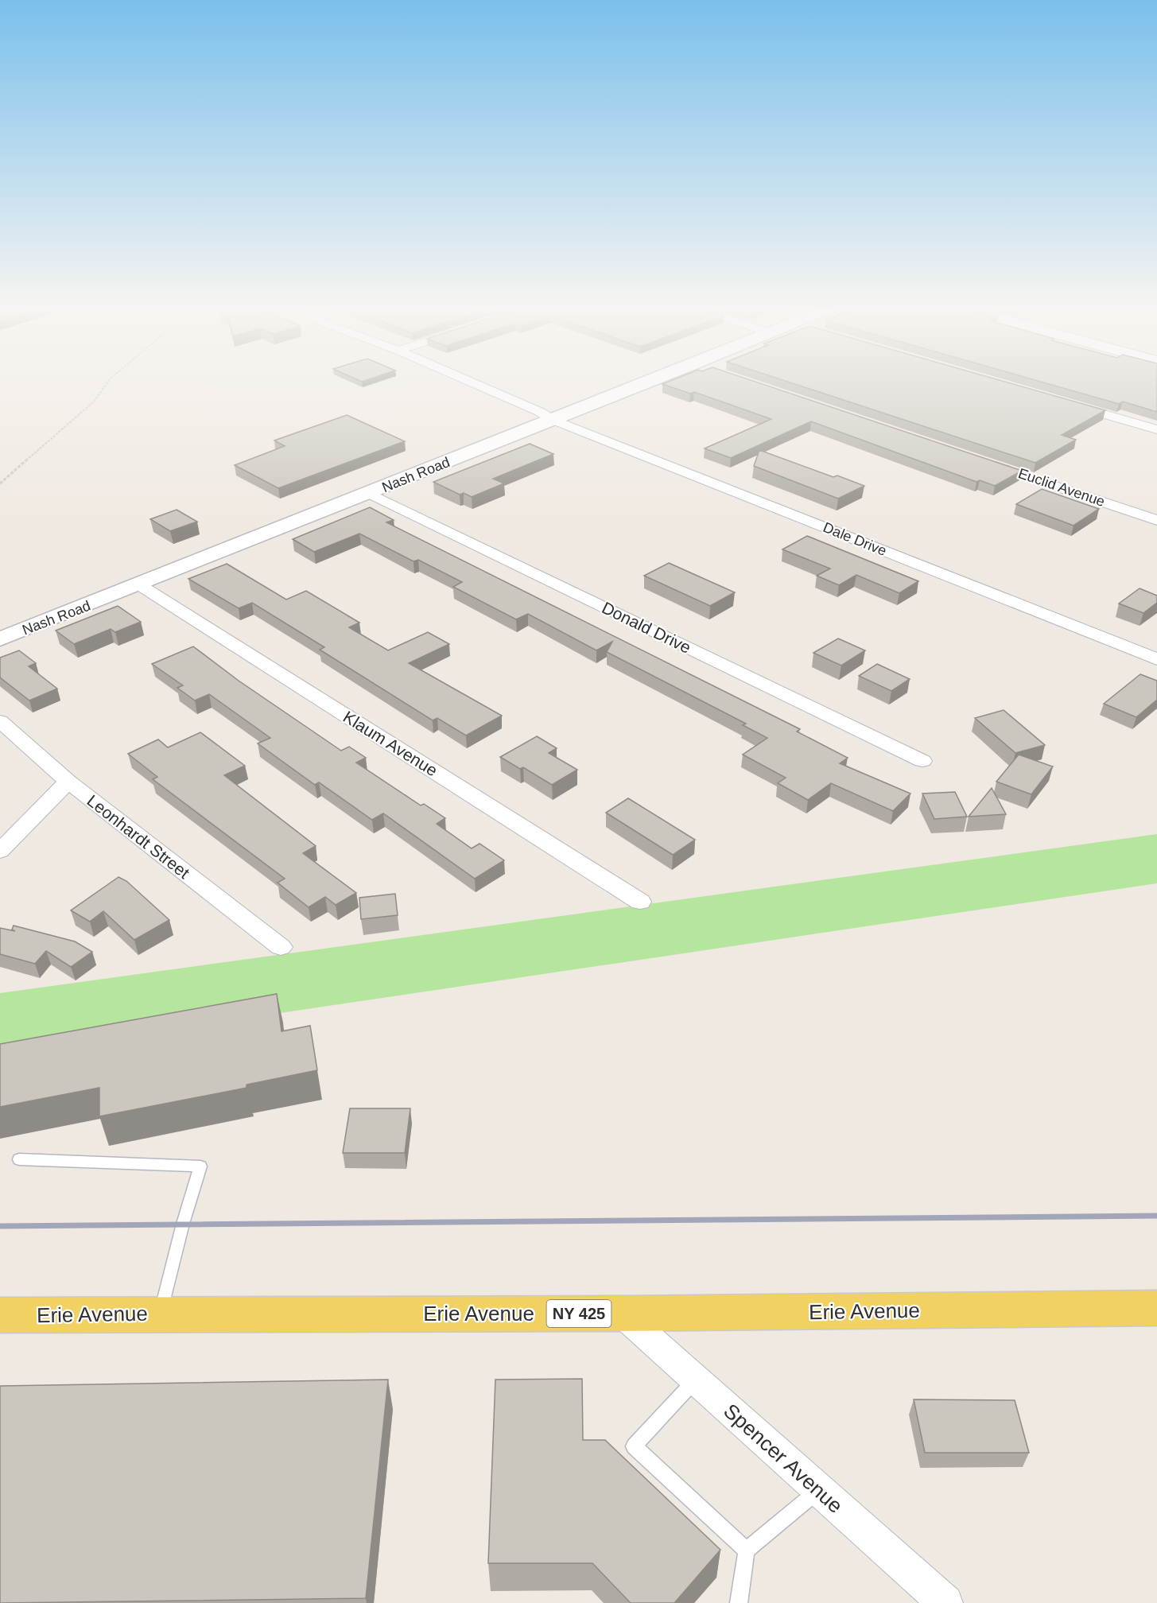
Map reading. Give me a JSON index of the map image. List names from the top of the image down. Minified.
{"streets":{"main road":["Nash Road","Erie Avenue","NY 425"],"street":["Euclid Avenue","Dale Drive","Donald Drive","Klaum Avenue","Leonhardt Street","Spencer Avenue"]},"crossings":[["Nash Road","Dale Drive"],["Nash Road","Donald Drive"],["Nash Road","Klaum Avenue"],["Erie Avenue","Spencer Avenue"]]}
